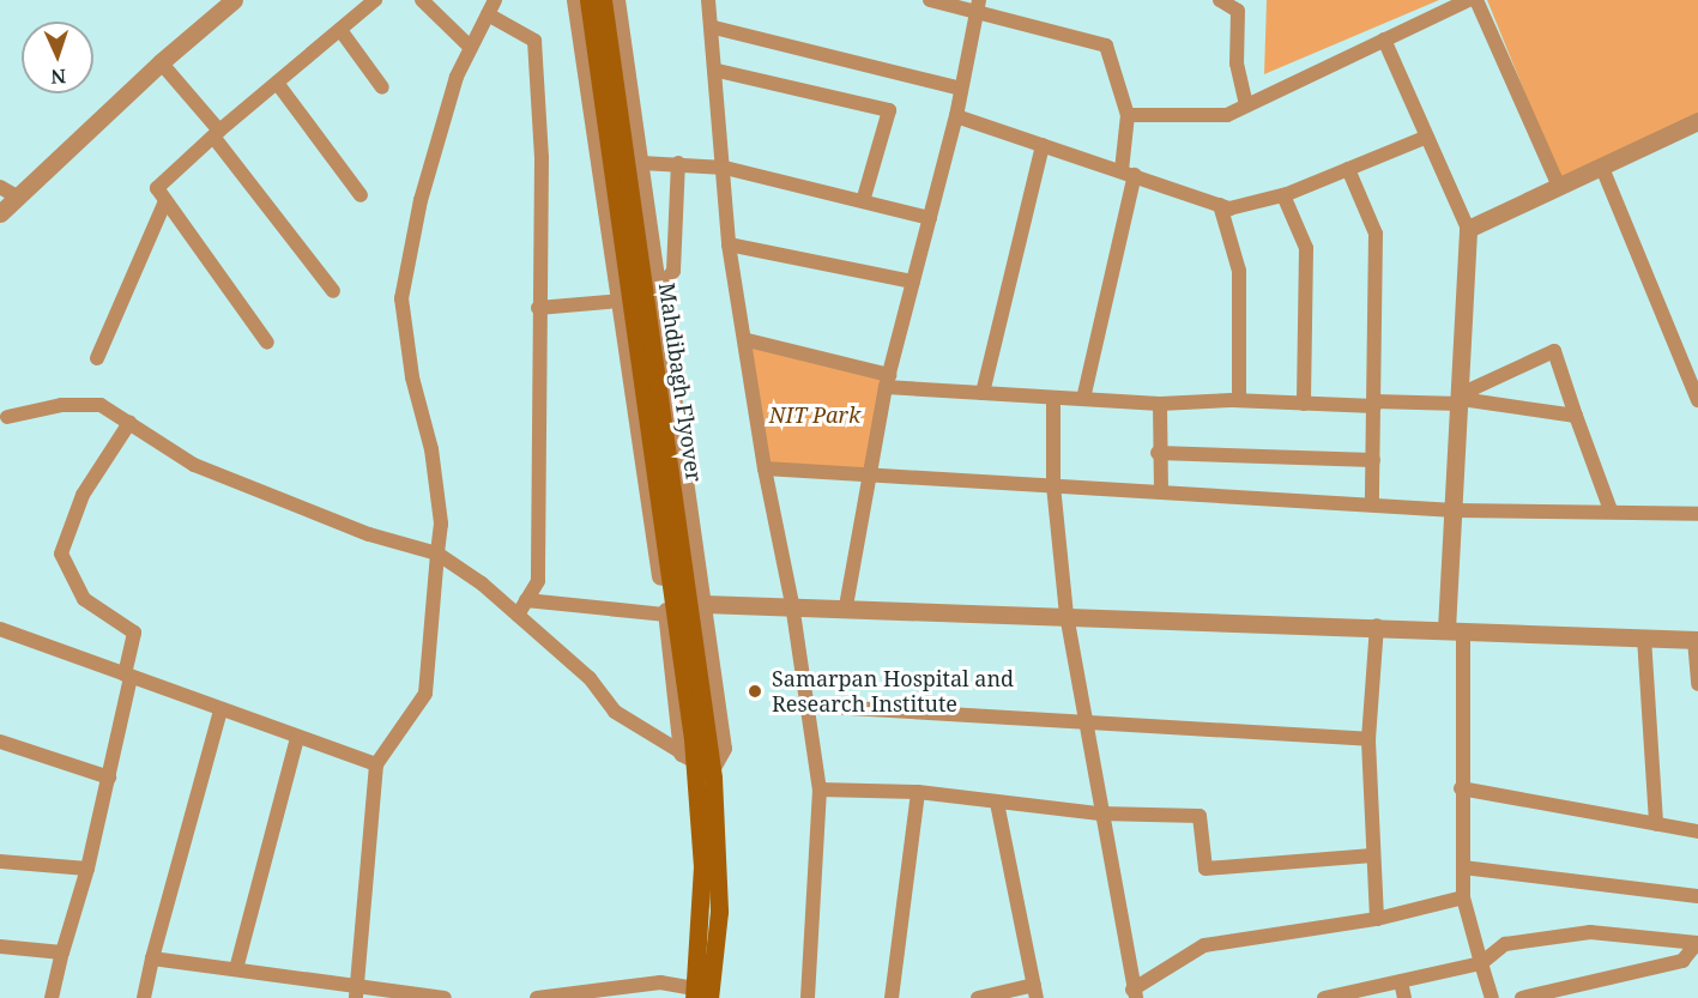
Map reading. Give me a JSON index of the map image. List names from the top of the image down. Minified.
{"streets":{"main road":["Mahdibagh Flyover"]},"parks":["NIT Park"],"places":["Samarpan Hospital and Research Institute"],"north":"bottom"}
